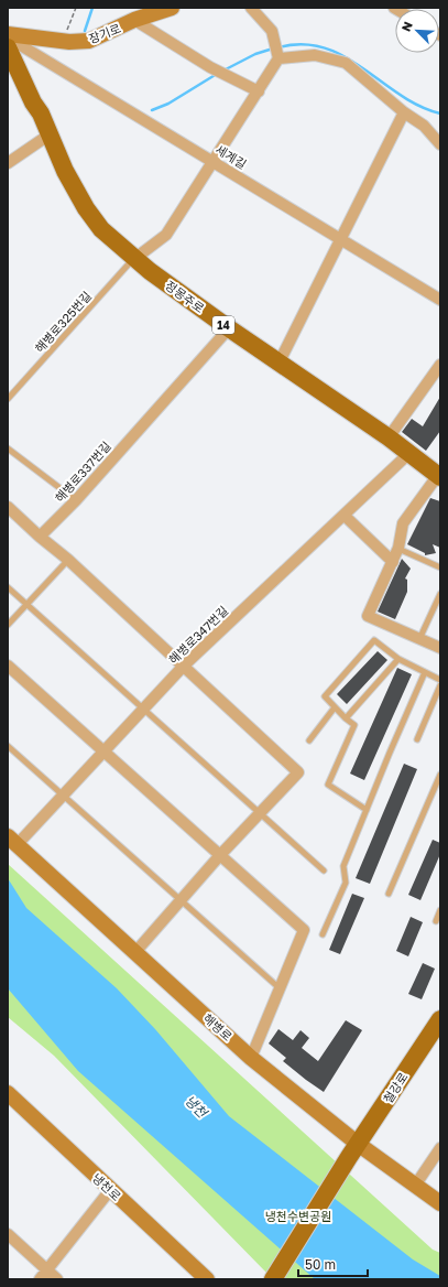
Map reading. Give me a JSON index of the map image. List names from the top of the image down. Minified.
{"streets":{"main road":["장기로","정몽주로","14","해병로","철강로","냉천로"],"street":["세계길","해병로337번길","해병로347번길"],"lane":["해병로325번길"]},"crossings":[["장기로","세계길"],["정몽주로","해병로325번길"],["정몽주로","해병로337번길"],["정몽주로","해병로347번길"],["해병로347번길","해병로"],["해병로","철강로"]],"water":["냉천"],"parks":["냉천수변공원"],"scale_bar":"50 m","north":"top left"}
